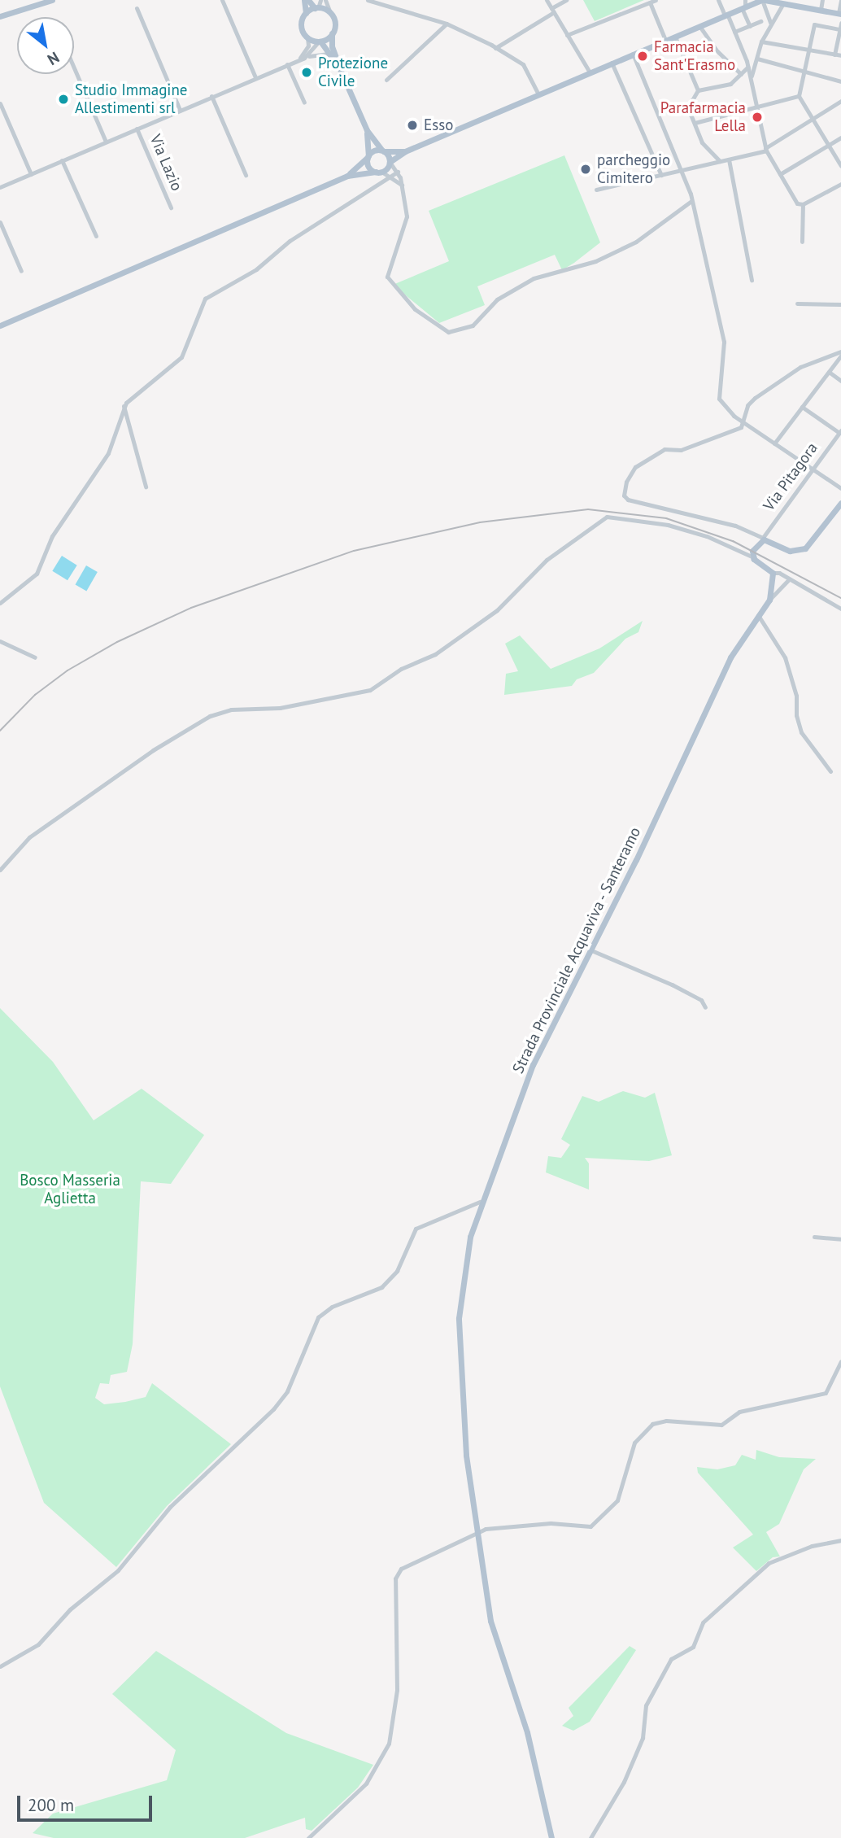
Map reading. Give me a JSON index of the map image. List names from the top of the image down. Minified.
{"streets":{"main road":["Strada Provinciale Acquaviva - Santeramo"],"street":["Via Lazio","Via Pitagora"]},"parks":["Bosco Masseria Aglietta"],"places":["Farmacia Sant'Erasmo","Protezione Civile","Studio Immagine Allestimenti srl","Parafarmacia Lella","Esso","parcheggio Cimitero"],"scale_bar":"200 m","north":"bottom right"}
